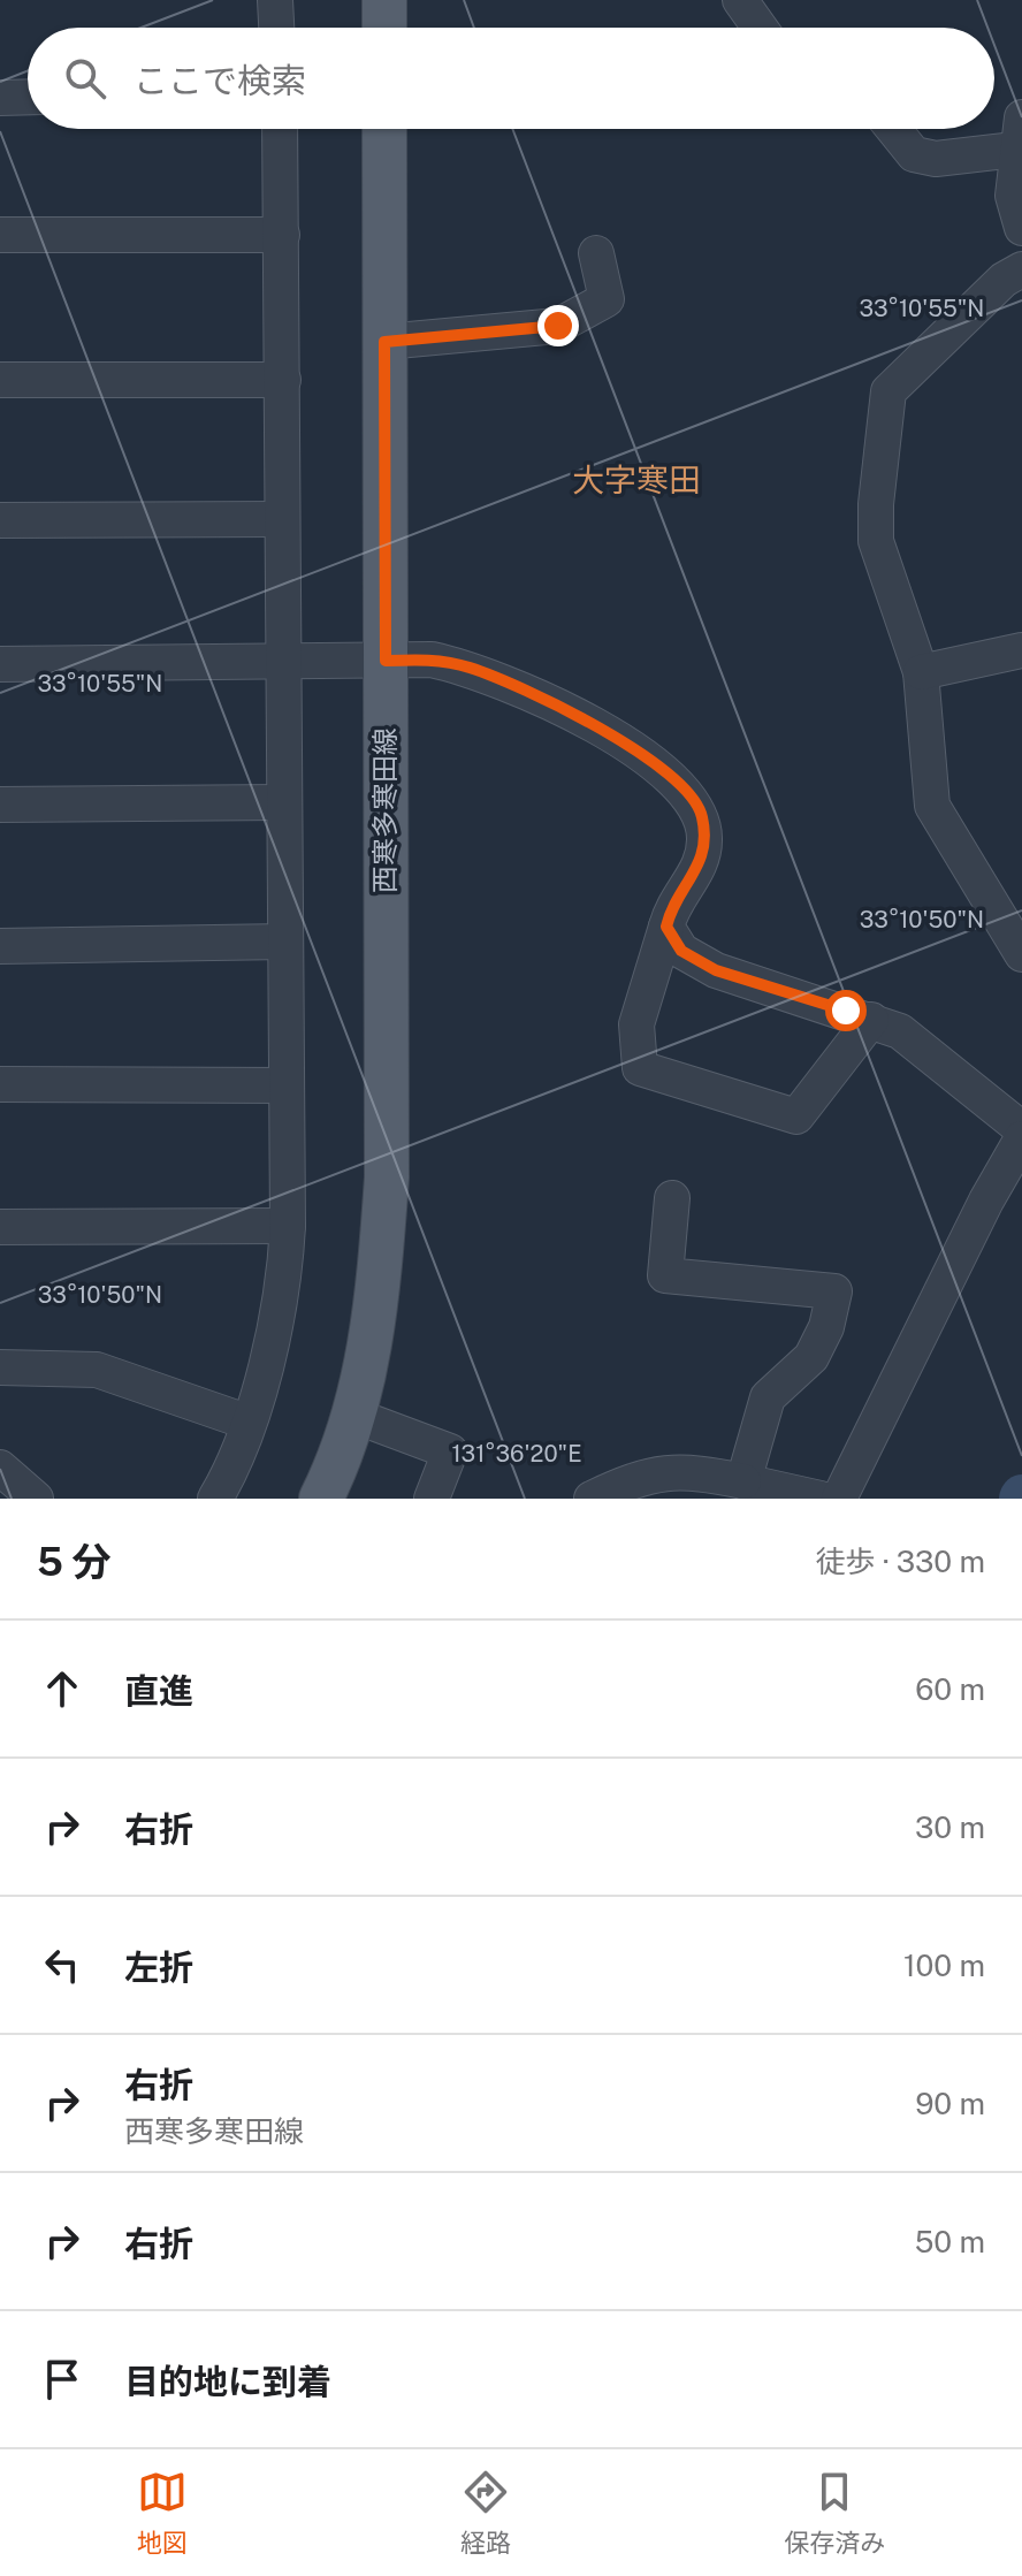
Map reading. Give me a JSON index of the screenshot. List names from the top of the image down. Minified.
{"streets":{"main road":["西寒多寒田線"]},"districts":["大字寒田"],"page":{"search":"ここで検索","heading":["5 分","徒歩 · 330 m"],"list":[["直進","60 m"],["右折","30 m"],["左折","100 m"],["右折","西寒多寒田線","90 m"],["右折","50 m"],"目的地に到着"],"nav":["地図","経路","保存済み"]},"coordinates":["33°10'55\"N","33°10'50\"N","131°36'20\"E"]}
